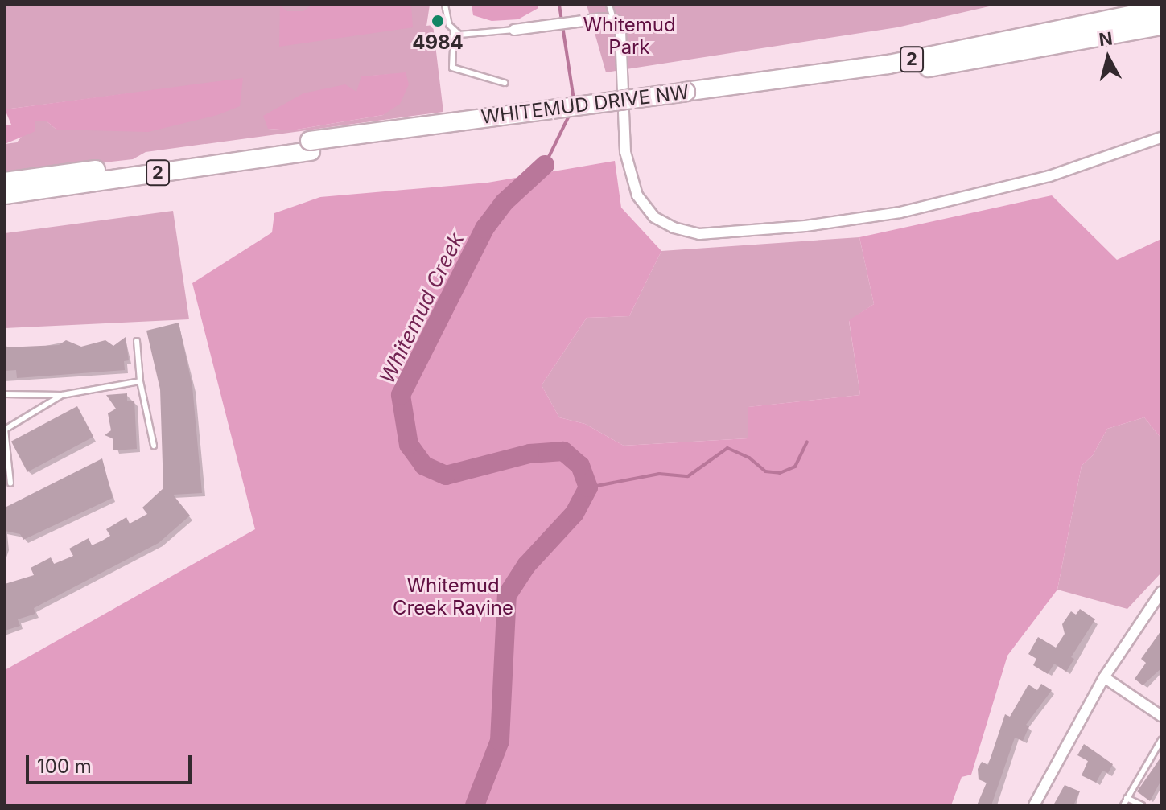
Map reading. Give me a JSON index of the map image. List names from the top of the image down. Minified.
{"streets":{"highway":["2","WHITEMUD DRIVE NW"]},"water":["Whitemud Creek"],"parks":["Whitemud Park","Whitemud Creek Ravine"],"places":["4984"],"scale_bar":"100 m","north":"top"}
